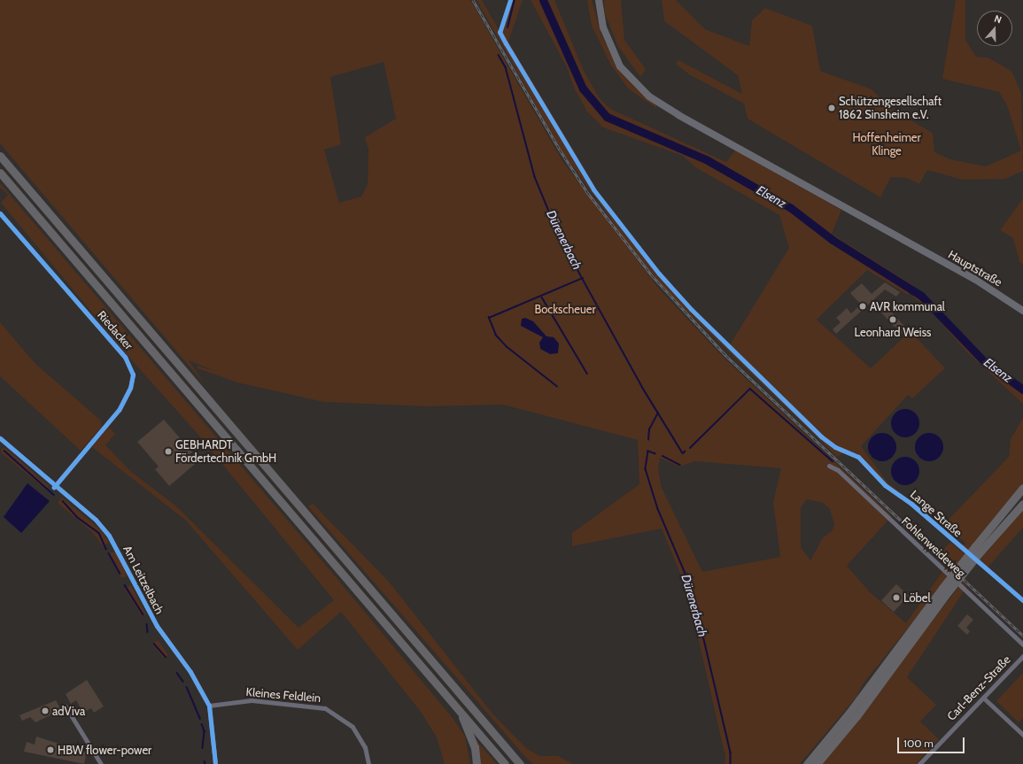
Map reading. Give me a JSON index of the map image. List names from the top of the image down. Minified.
{"streets":{"main road":["Hauptstraße"],"street":["Riedacker","Lange Straße","Fohlenweideweg","Am Leitzelbach","Carl-Benz-Straße","Kleines Feldlein"]},"crossings":[["Riedacker","Am Leitzelbach"],["Am Leitzelbach","Kleines Feldlein"]],"water":["Elsenz","Dürenerbach"],"parks":["Hoffenheimer Klinge","Bockscheuer"],"places":["Schützengesellschaft 1862 Sinsheim e.V.","AVR kommunal","Leonhard Weiss","GEBHARDT Fördertechnik GmbH","Löbel","adViva","HBW flower-power"],"scale_bar":"100 m","north":"top"}
